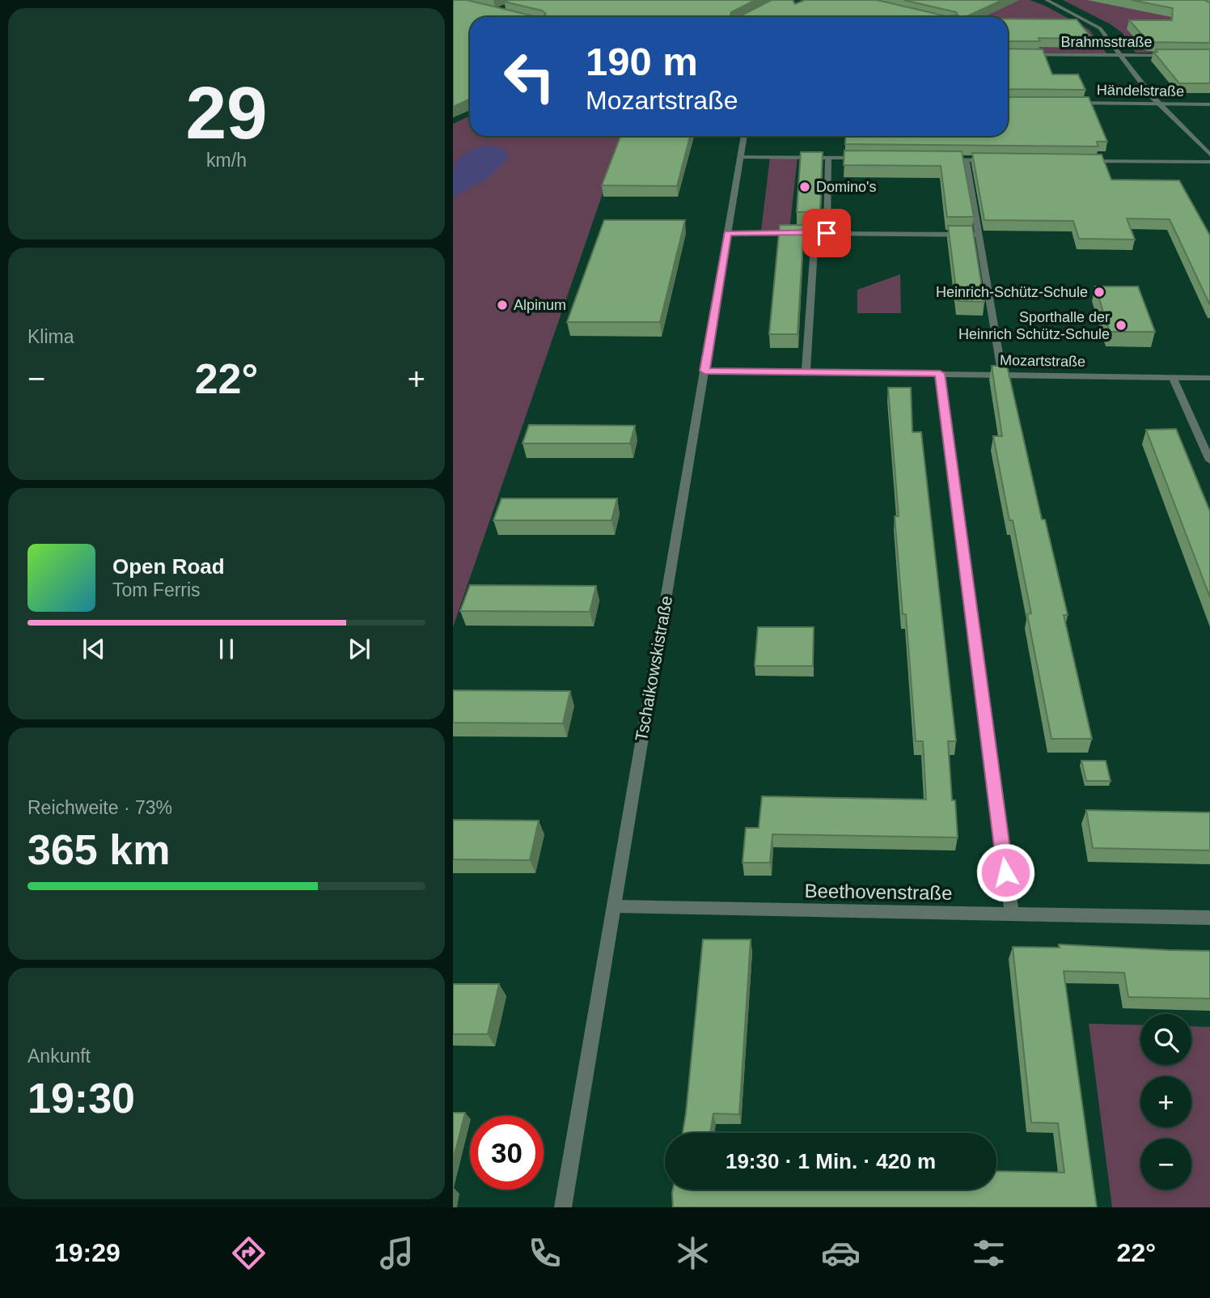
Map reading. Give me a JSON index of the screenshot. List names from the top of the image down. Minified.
{"streets":{"street":["Brahmsstraße","Händelstraße","Mozartstraße","Tschaikowskistraße","Beethovenstraße"]},"crossings":[["Mozartstraße","Tschaikowskistraße"],["Tschaikowskistraße","Beethovenstraße"]],"places":["Domino's","Heinrich-Schütz-Schule","Alpinum","Sporthalle der Heinrich Schütz-Schule"],"page":{"tile":[["29","km/h"],"Klima",["Reichweite · 73%","365 km"],["Ankunft","19:30"]],"turn":["190 m","Mozartstraße"],"heat":["−","22°","+"],"song":["Open Road","Tom Ferris"],"map_buttons":["+","−"],"limit":"30","trip":"19:30 · 1 Min. · 420 m","tabs":["19:29","22°"]}}
